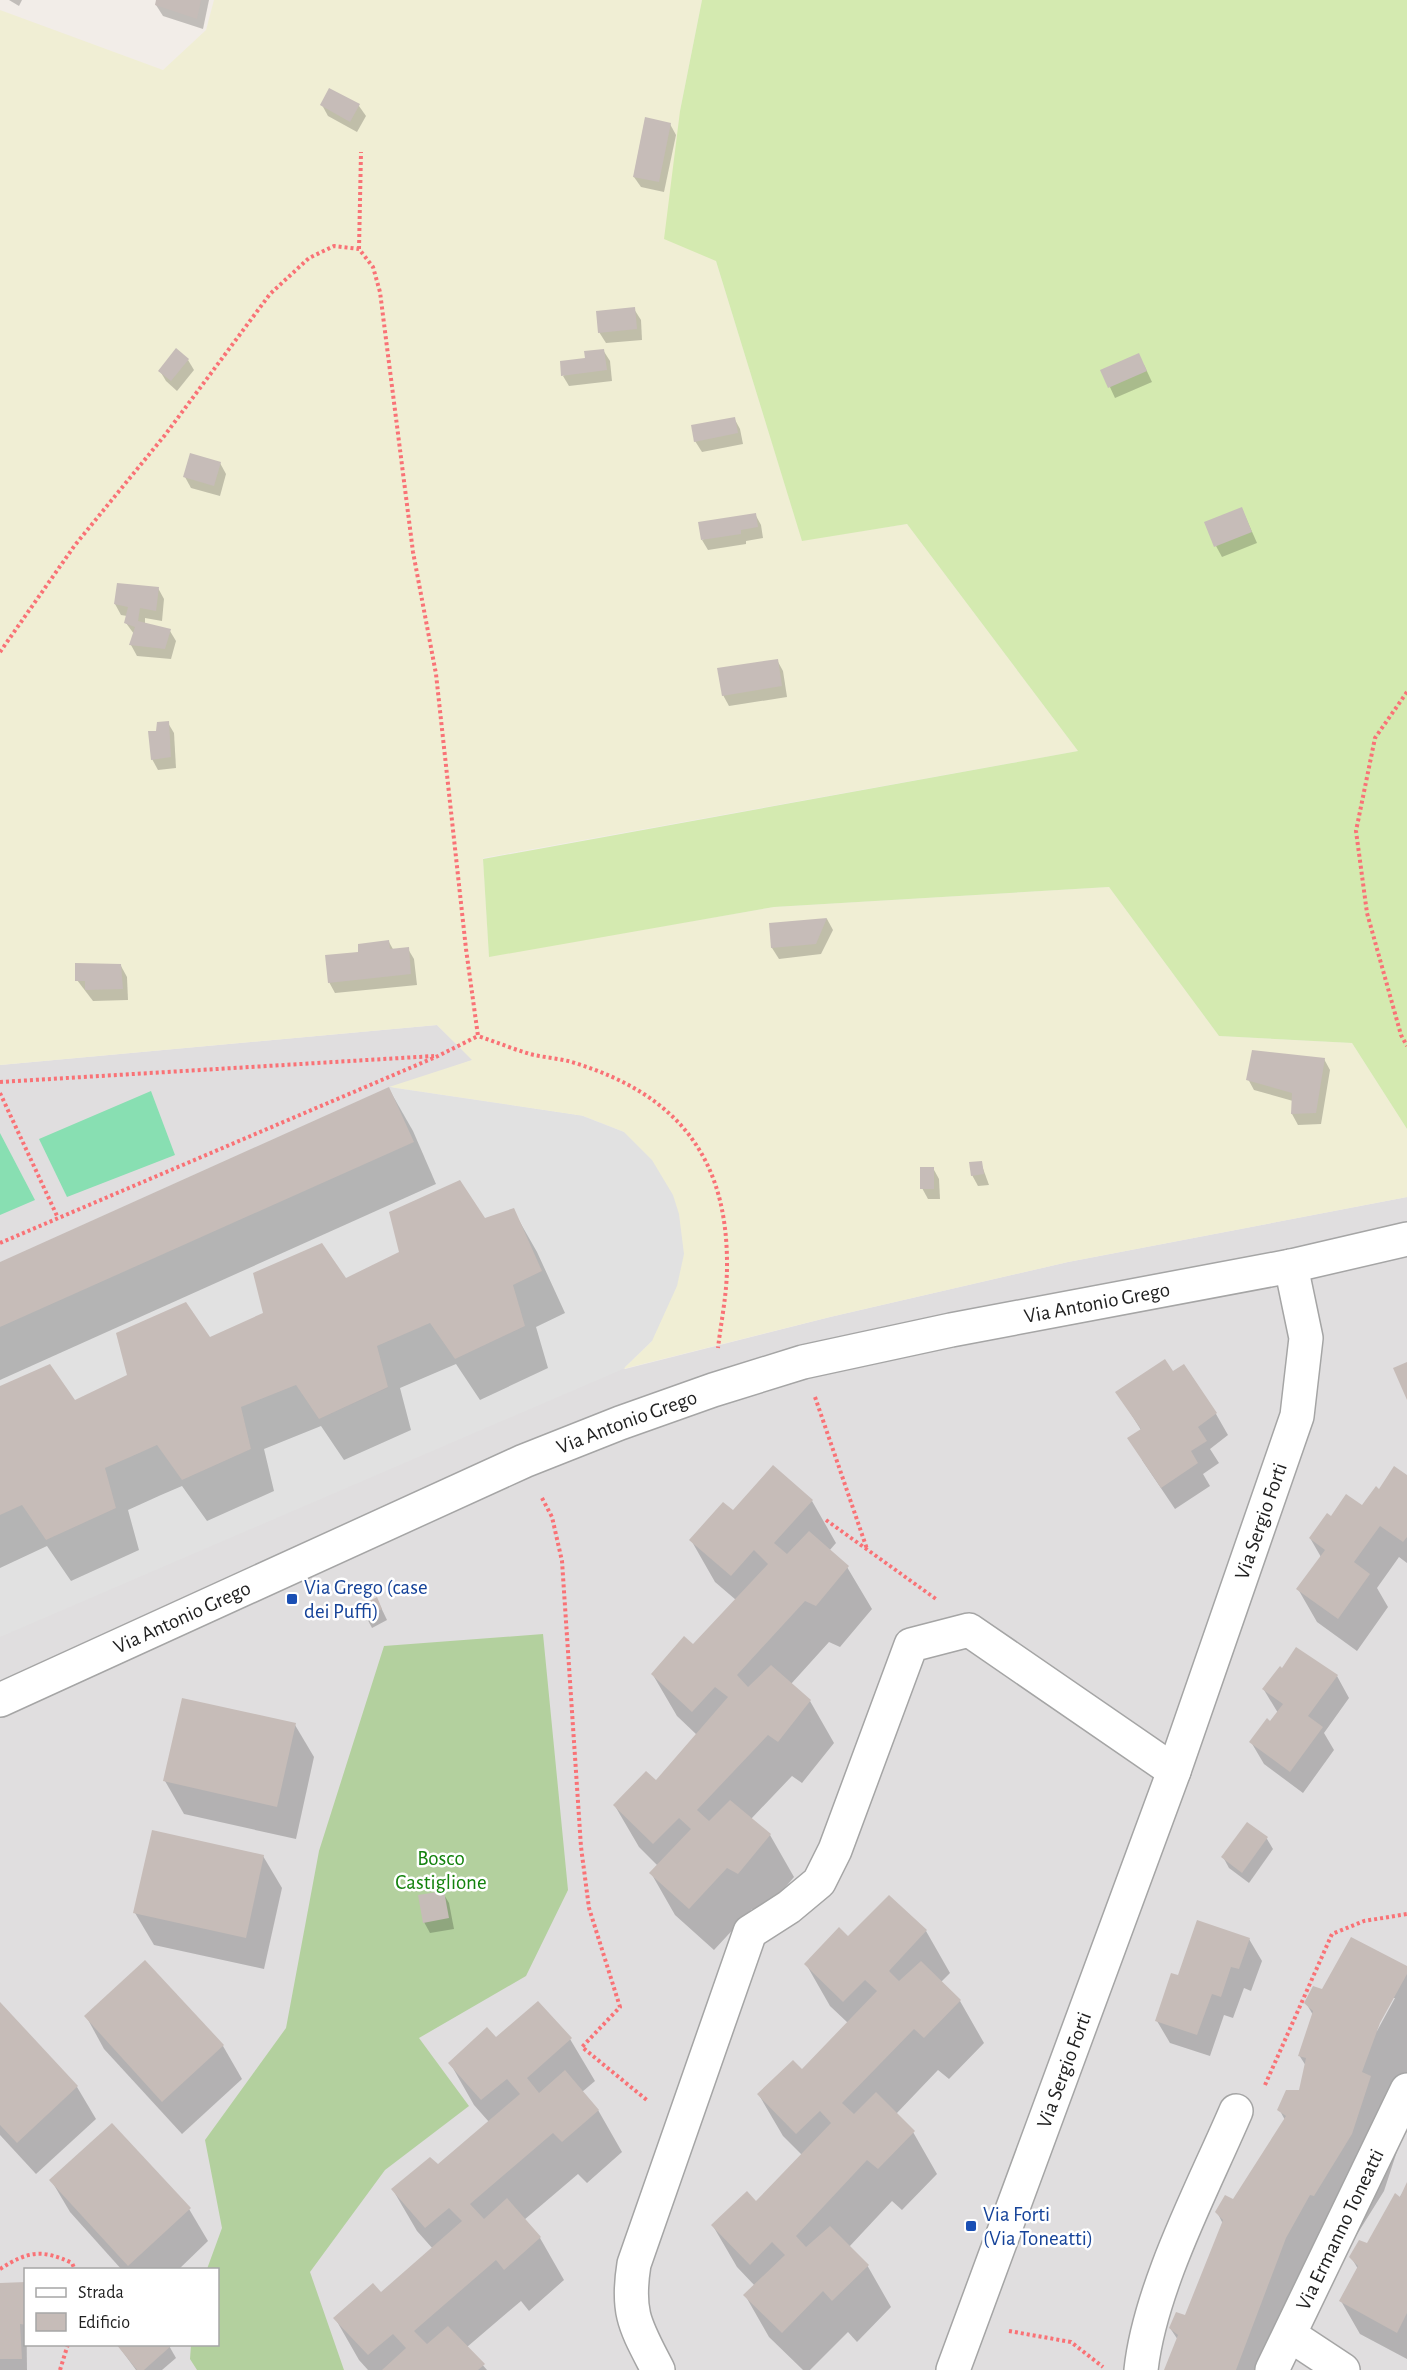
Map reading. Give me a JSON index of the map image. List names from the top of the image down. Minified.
{"streets":{"street":["Via Antonio Grego","Via Sergio Forti","Via Ermanno Toneatti"]},"crossings":[["Via Antonio Grego","Via Sergio Forti"]],"parks":["Bosco Castiglione"],"places":{"transit":["Via Grego (case dei Puffi)","Via Forti (Via Toneatti)"]},"legend":["Strada","Edificio"]}
